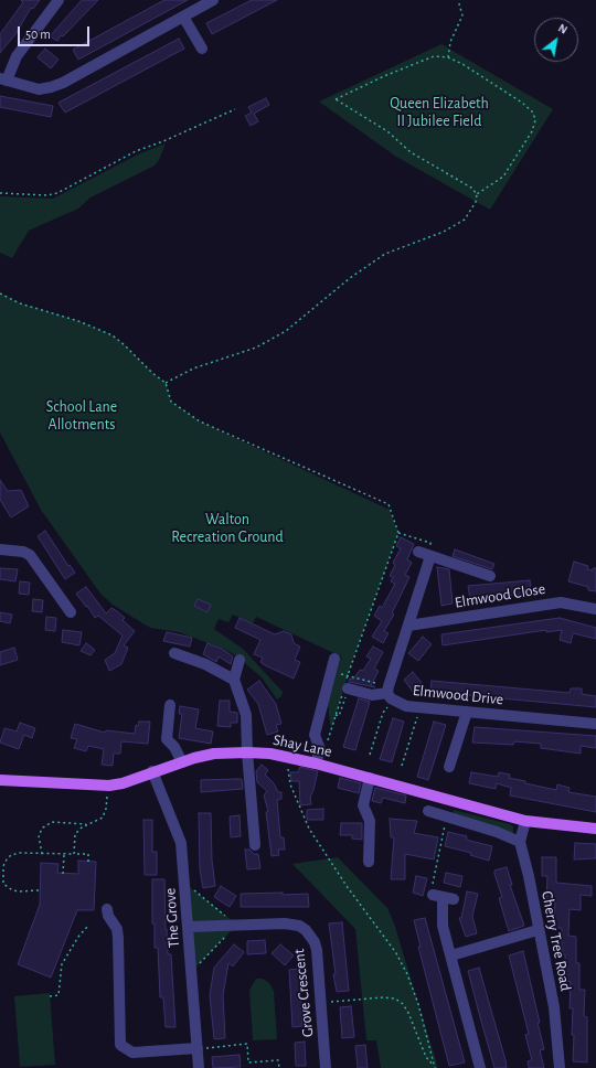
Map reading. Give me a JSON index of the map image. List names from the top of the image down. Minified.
{"streets":{"main road":["Shay Lane"],"street":["Elmwood Close","Elmwood Drive","The Grove","Cherry Tree Road","Grove Crescent"]},"crossings":[["Elmwood Close","Elmwood Drive"],["Shay Lane","The Grove"],["Shay Lane","Cherry Tree Road"],["The Grove","Grove Crescent"]],"parks":["Queen Elizabeth II Jubilee Field","School Lane Allotments","Walton Recreation Ground"],"scale_bar":"50 m","north":"top right"}
